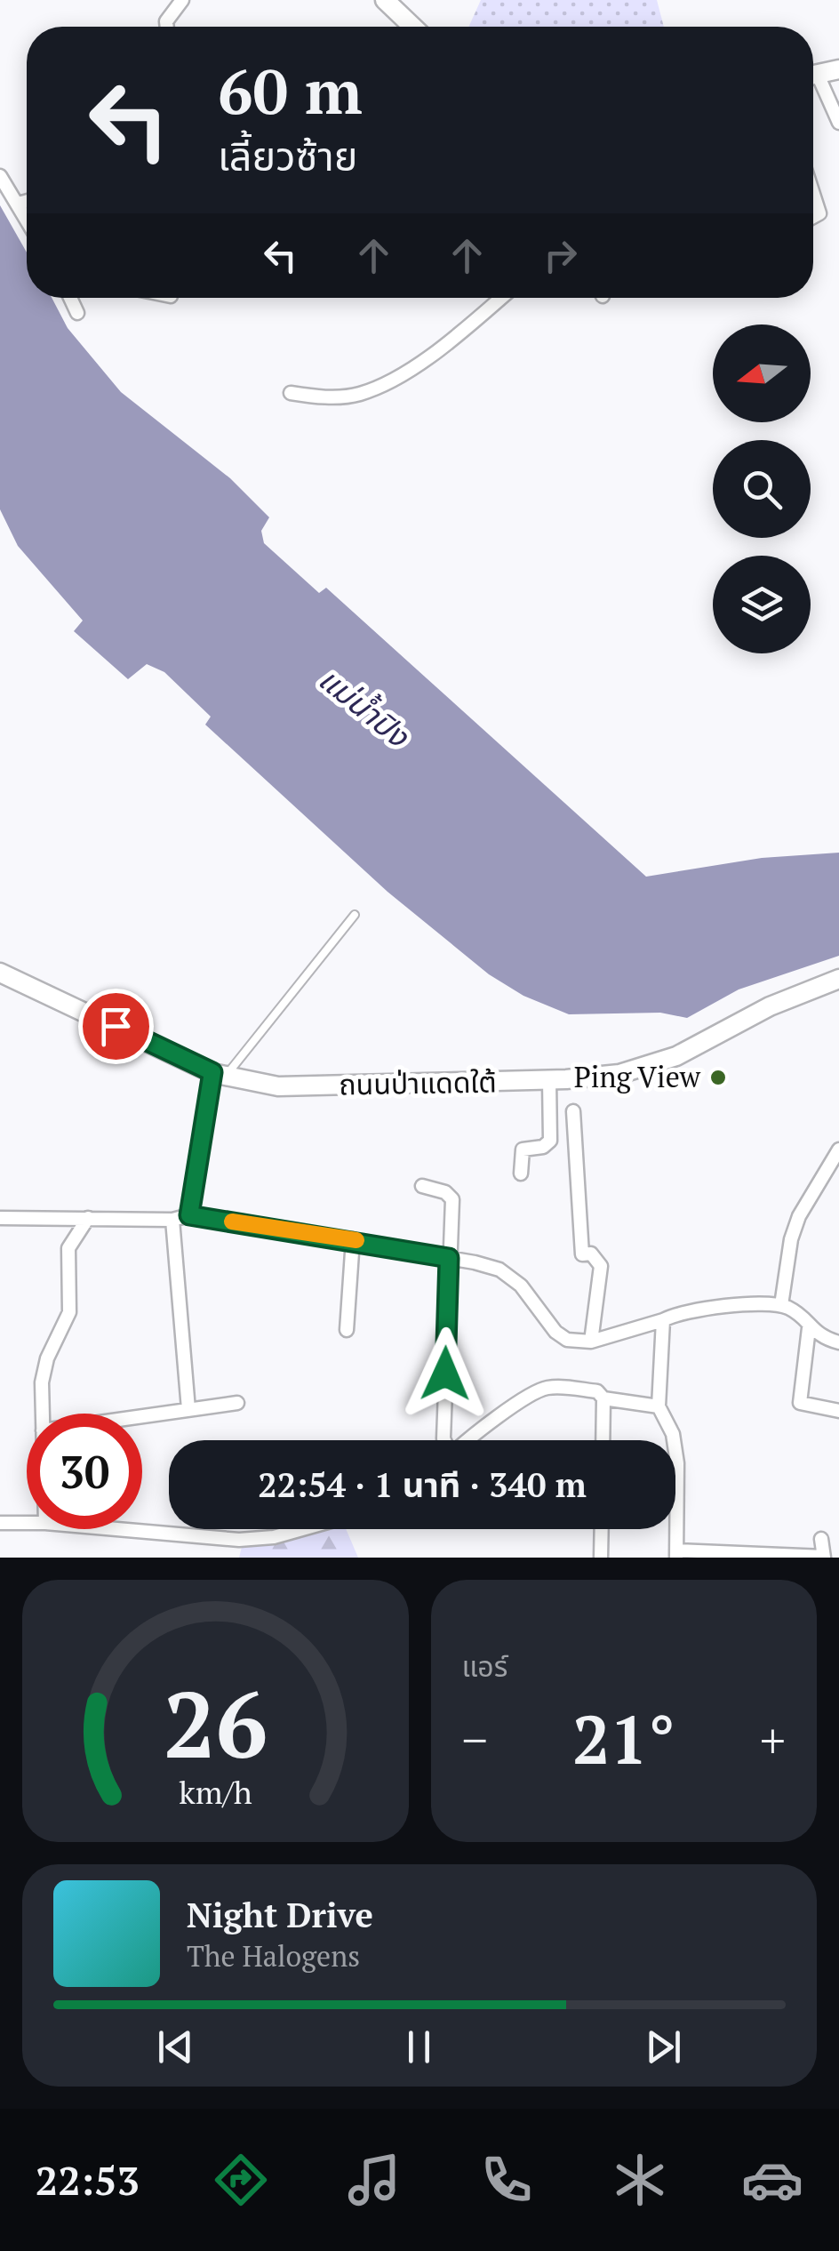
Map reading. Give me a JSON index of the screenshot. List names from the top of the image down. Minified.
{"streets":{"street":["ถนนป่าแดดใต้"]},"water":["แม่น้ำปิง"],"places":["Ping View"],"north":"left","page":{"turn":["60 m","เลี้ยวซ้าย"],"limit":"30","trip":"22:54 · 1 นาที · 340 m","tile":"แอร์","heat":["−","21°","+"],"song":["Night Drive","The Halogens"],"tabs":"22:53","gauge":["26","km/h"]}}
